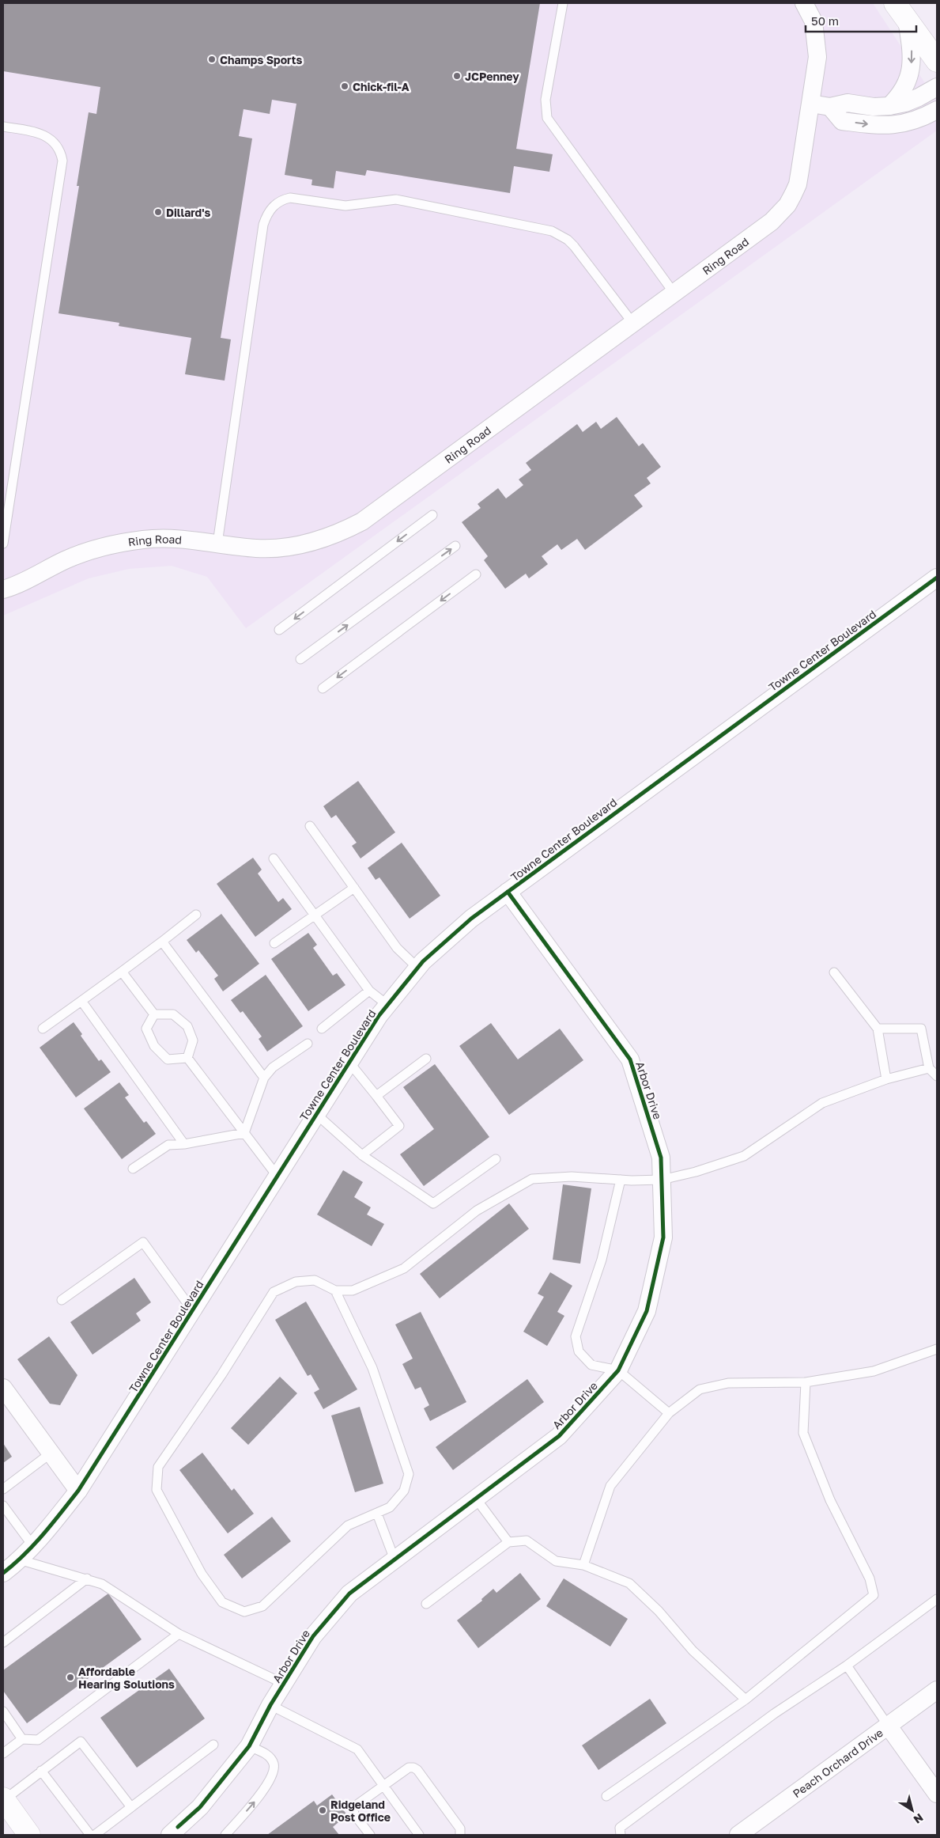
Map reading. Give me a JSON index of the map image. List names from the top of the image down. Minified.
{"streets":{"street":["Ring Road","Towne Center Boulevard","Arbor Drive","Peach Orchard Drive"]},"crossings":[["Towne Center Boulevard","Arbor Drive"]],"places":["Champs Sports","JCPenney","Chick-fil-A","Dillard's","Affordable Hearing Solutions","Ridgeland Post Office"],"scale_bar":"50 m","north":"bottom right"}
